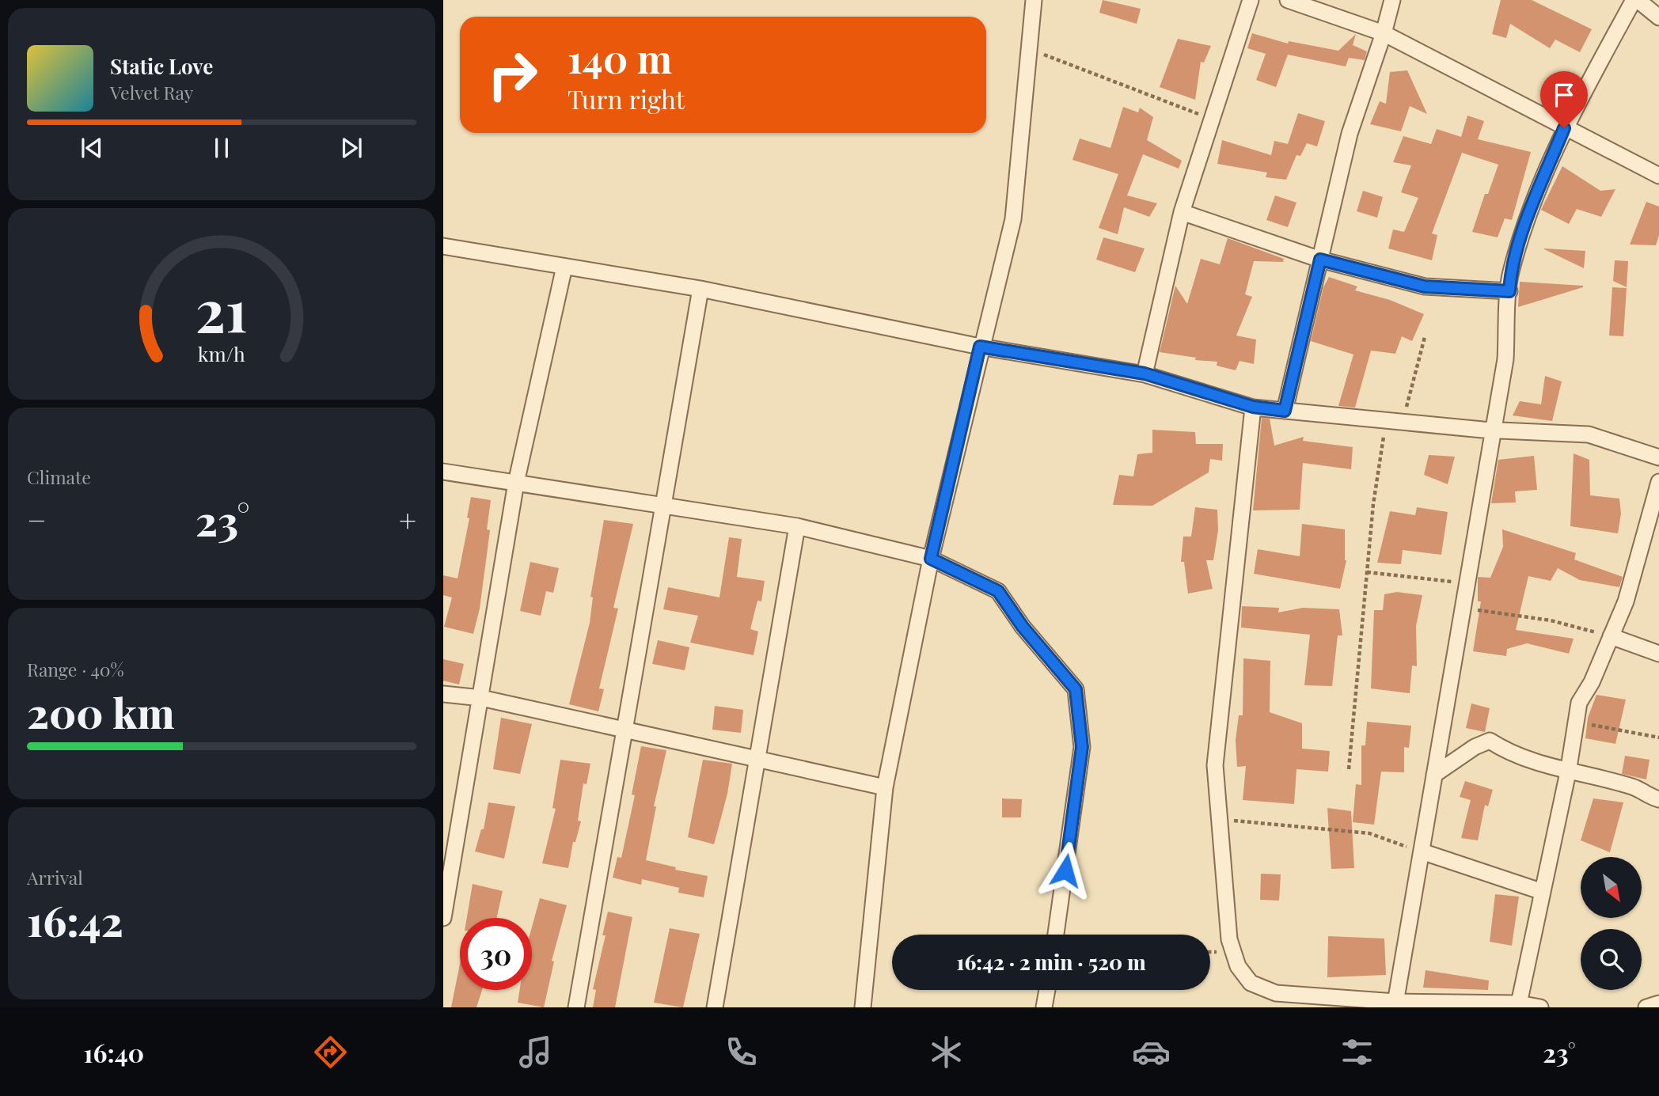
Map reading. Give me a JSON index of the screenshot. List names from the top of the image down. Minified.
{"north":"bottom right","page":{"turn":["140 m","Turn right"],"song":["Static Love","Velvet Ray"],"tile":["Climate",["Range · 40%","200 km"],["Arrival","16:42"]],"heat":["−","23°","+"],"limit":"30","trip":"16:42 · 2 min · 520 m","tabs":["16:40","23°"],"gauge":["21","km/h"]}}
